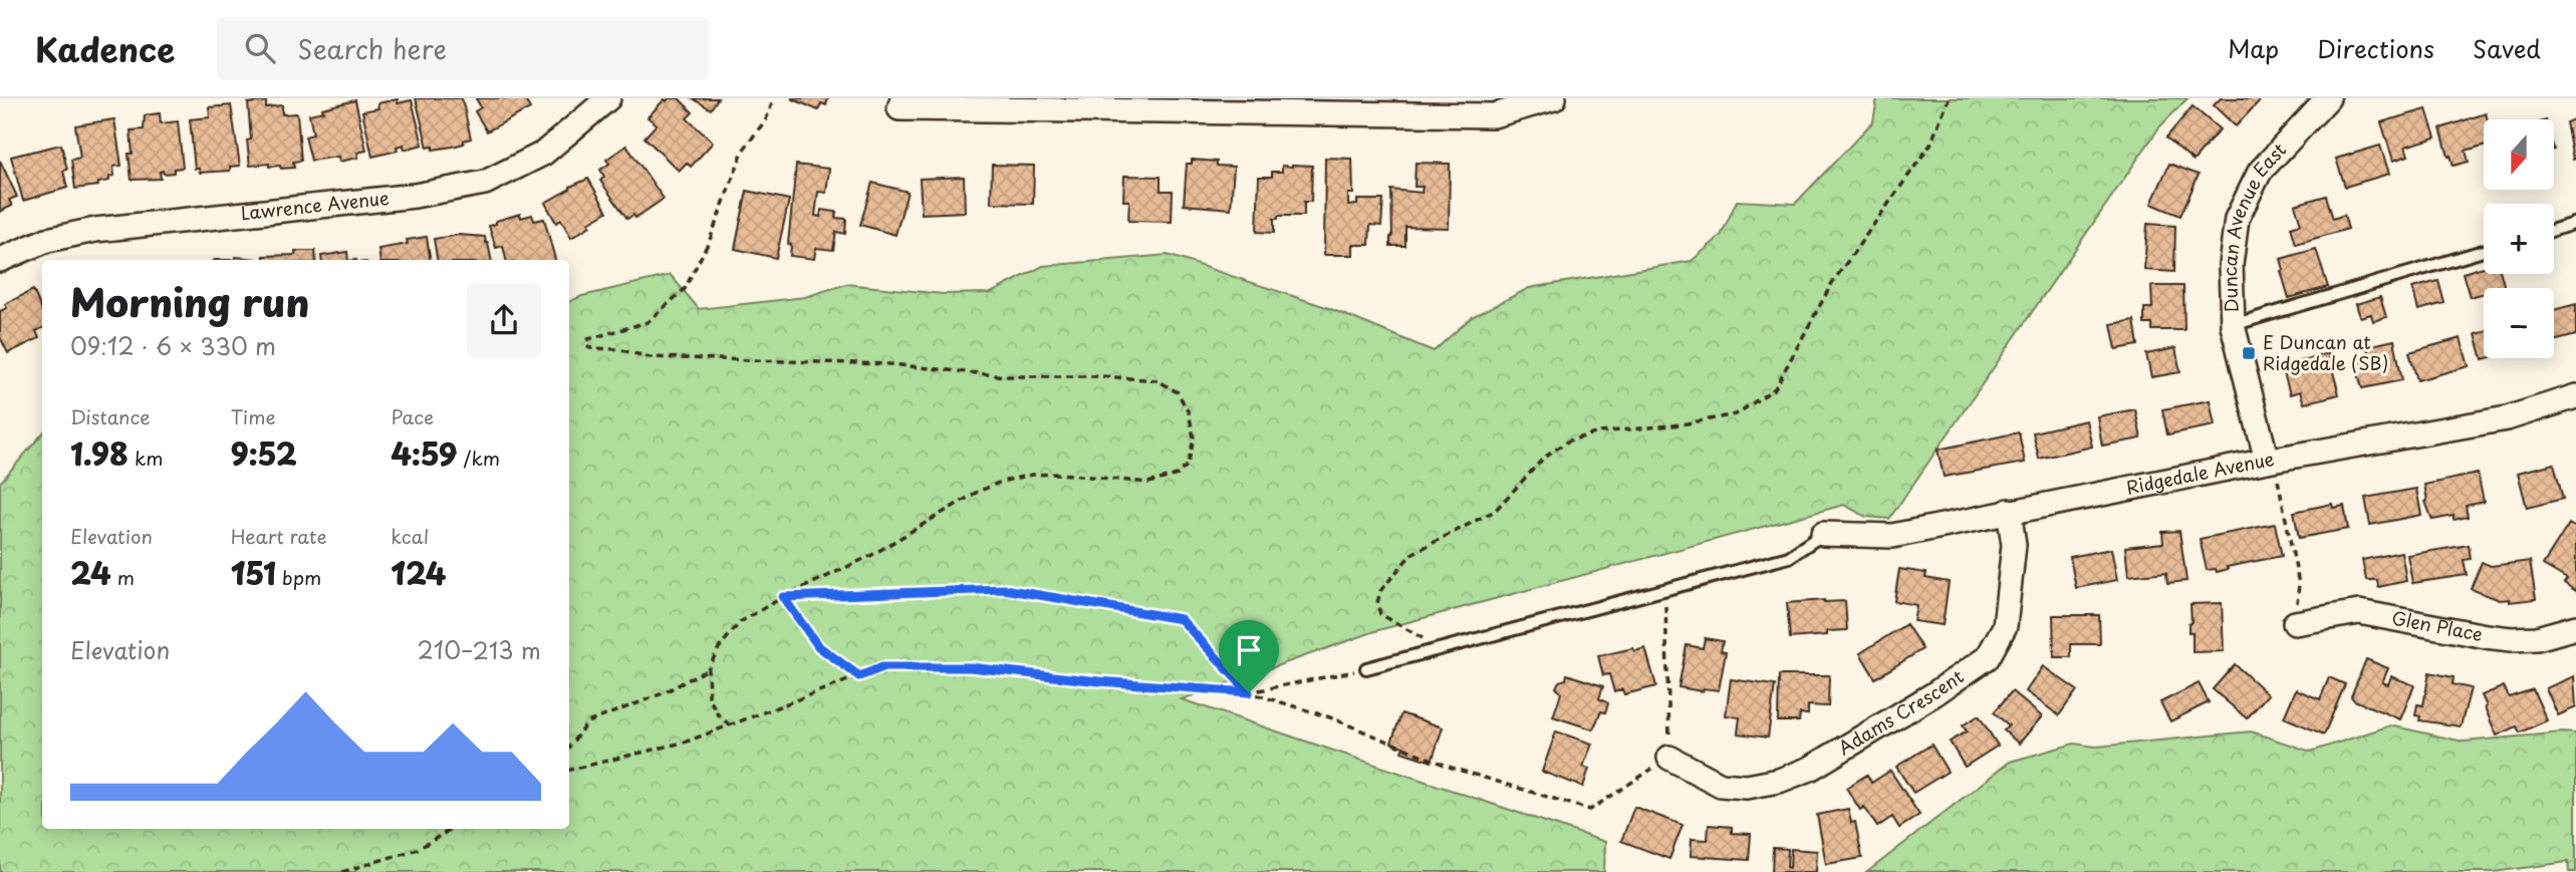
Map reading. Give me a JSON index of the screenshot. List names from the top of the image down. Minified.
{"streets":{"street":["Lawrence Avenue","Duncan Avenue East","Ridgedale Avenue","Glen Place","Adams Crescent"]},"crossings":[["Duncan Avenue East","Ridgedale Avenue"],["Ridgedale Avenue","Adams Crescent"]],"places":{"transit":["E Duncan at Ridgedale (SB)"]},"north":"bottom","page":{"header":"Kadence","search":"Search here","nav":["Map","Directions","Saved"],"map_buttons":["+","−"],"heading":["Morning run","09:12 · 6 × 330 m"],"stats":[["Distance","1.98 km"],["Time","9:52"],["Pace","4:59 /km"],["Elevation","24 m"],["Heart rate","151 bpm"],["kcal","124"]],"chart":["Elevation","210–213 m"]}}
